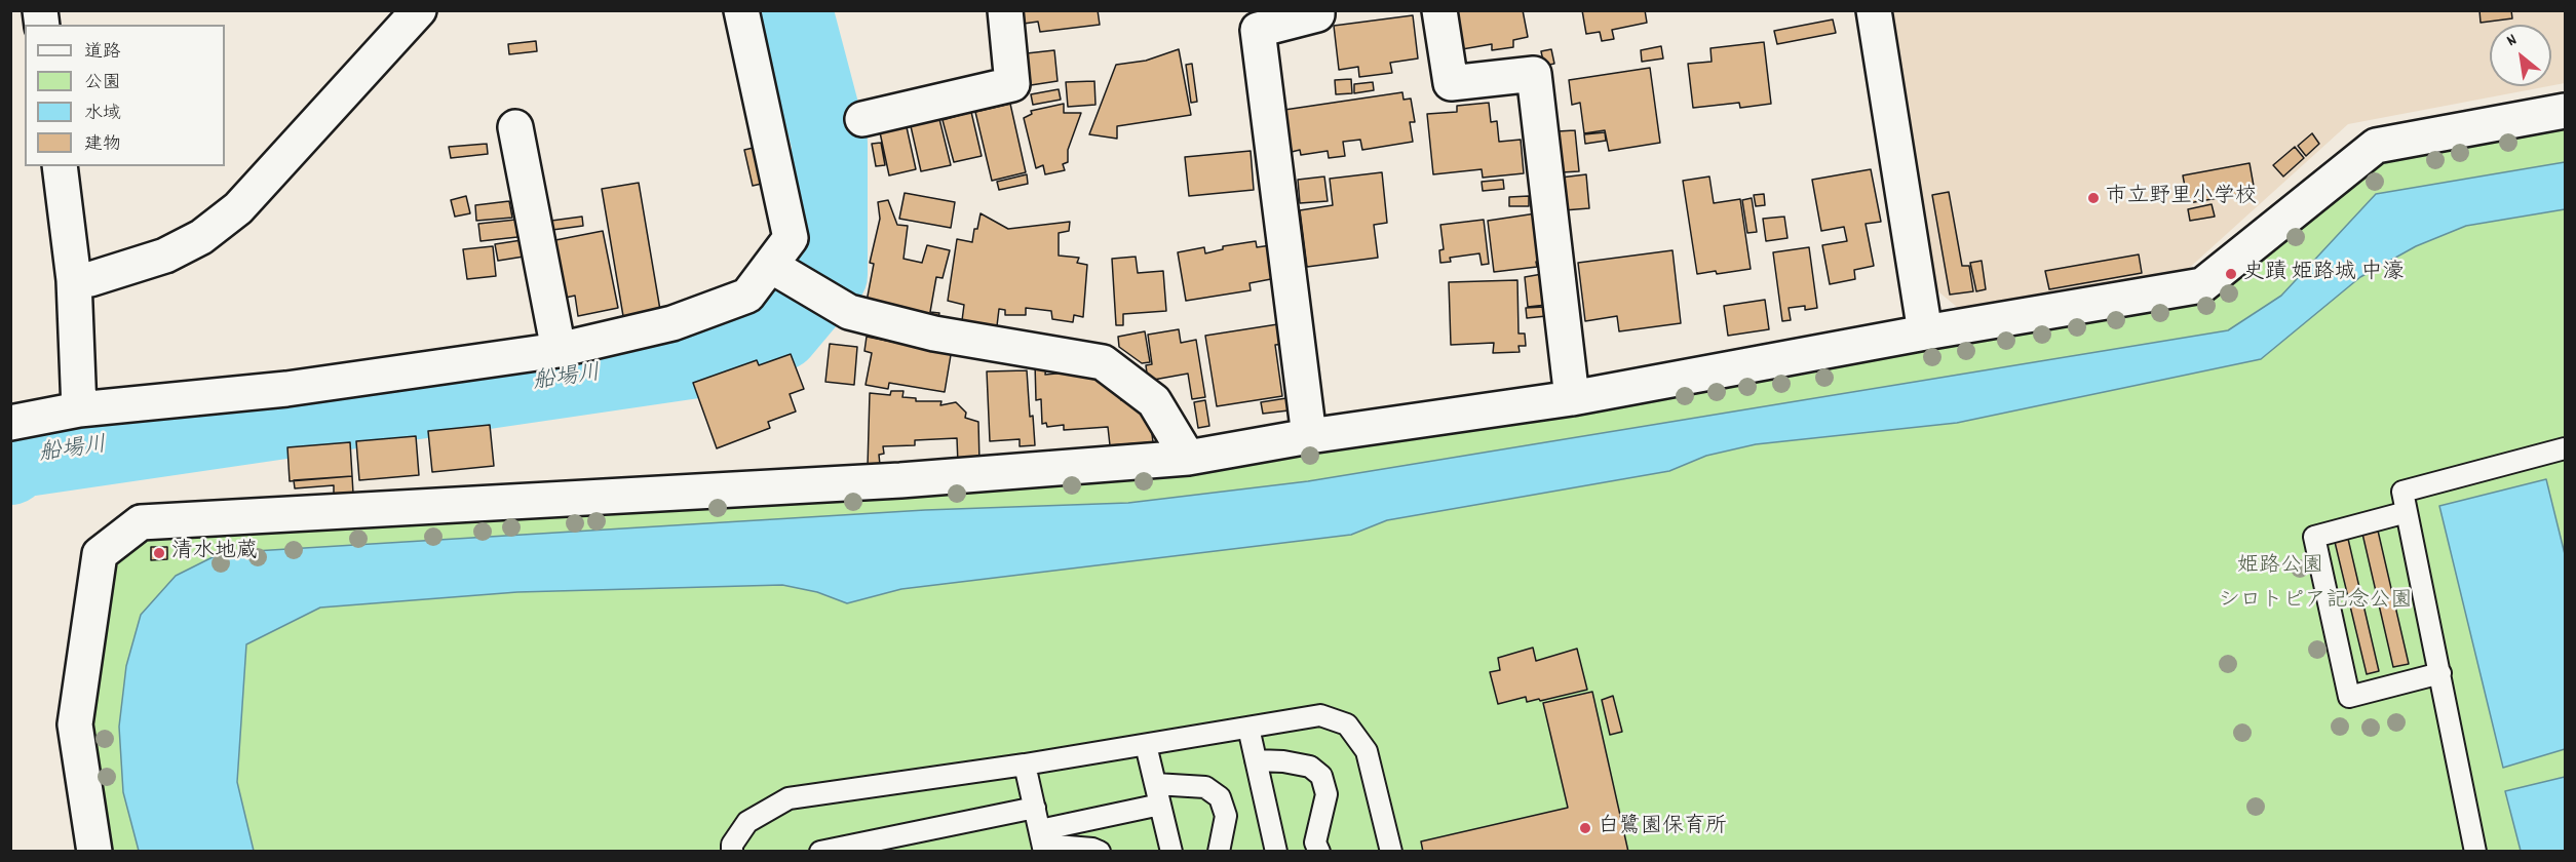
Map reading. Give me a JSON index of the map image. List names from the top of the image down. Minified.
{"water":["船場川"],"parks":["姫路公園","シロトピア記念公園"],"places":["市立野里小学校","史蹟 姫路城 中濠","清水地蔵","白鷺園保育所"],"legend":["道路","公園","水域","建物"],"north":"top left"}
